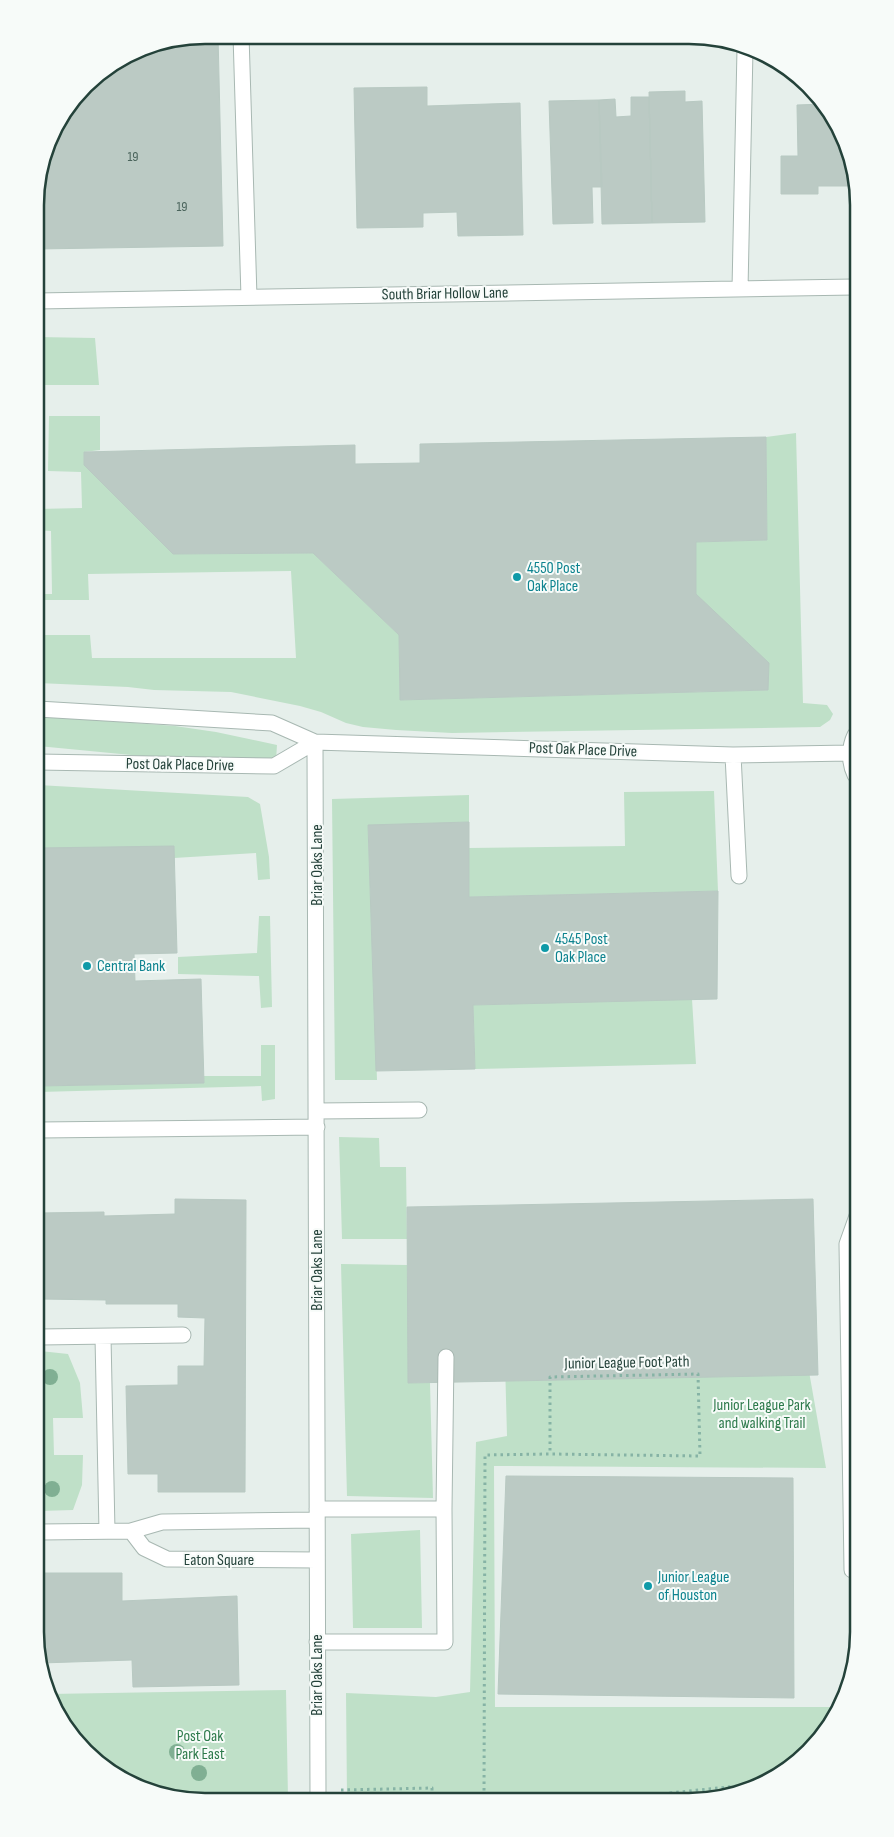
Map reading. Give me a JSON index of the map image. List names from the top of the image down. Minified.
{"streets":{"street":["South Briar Hollow Lane","Post Oak Place Drive","Briar Oaks Lane","Eaton Square"],"path":["Junior League Foot Path"]},"crossings":[["Post Oak Place Drive","Briar Oaks Lane"],["Briar Oaks Lane","Eaton Square"]],"parks":["Junior League Park and walking Trail","Post Oak Park East"],"places":["4550 Post Oak Place","4545 Post Oak Place","Central Bank","Junior League of Houston"],"house_numbers":["19","19"]}
